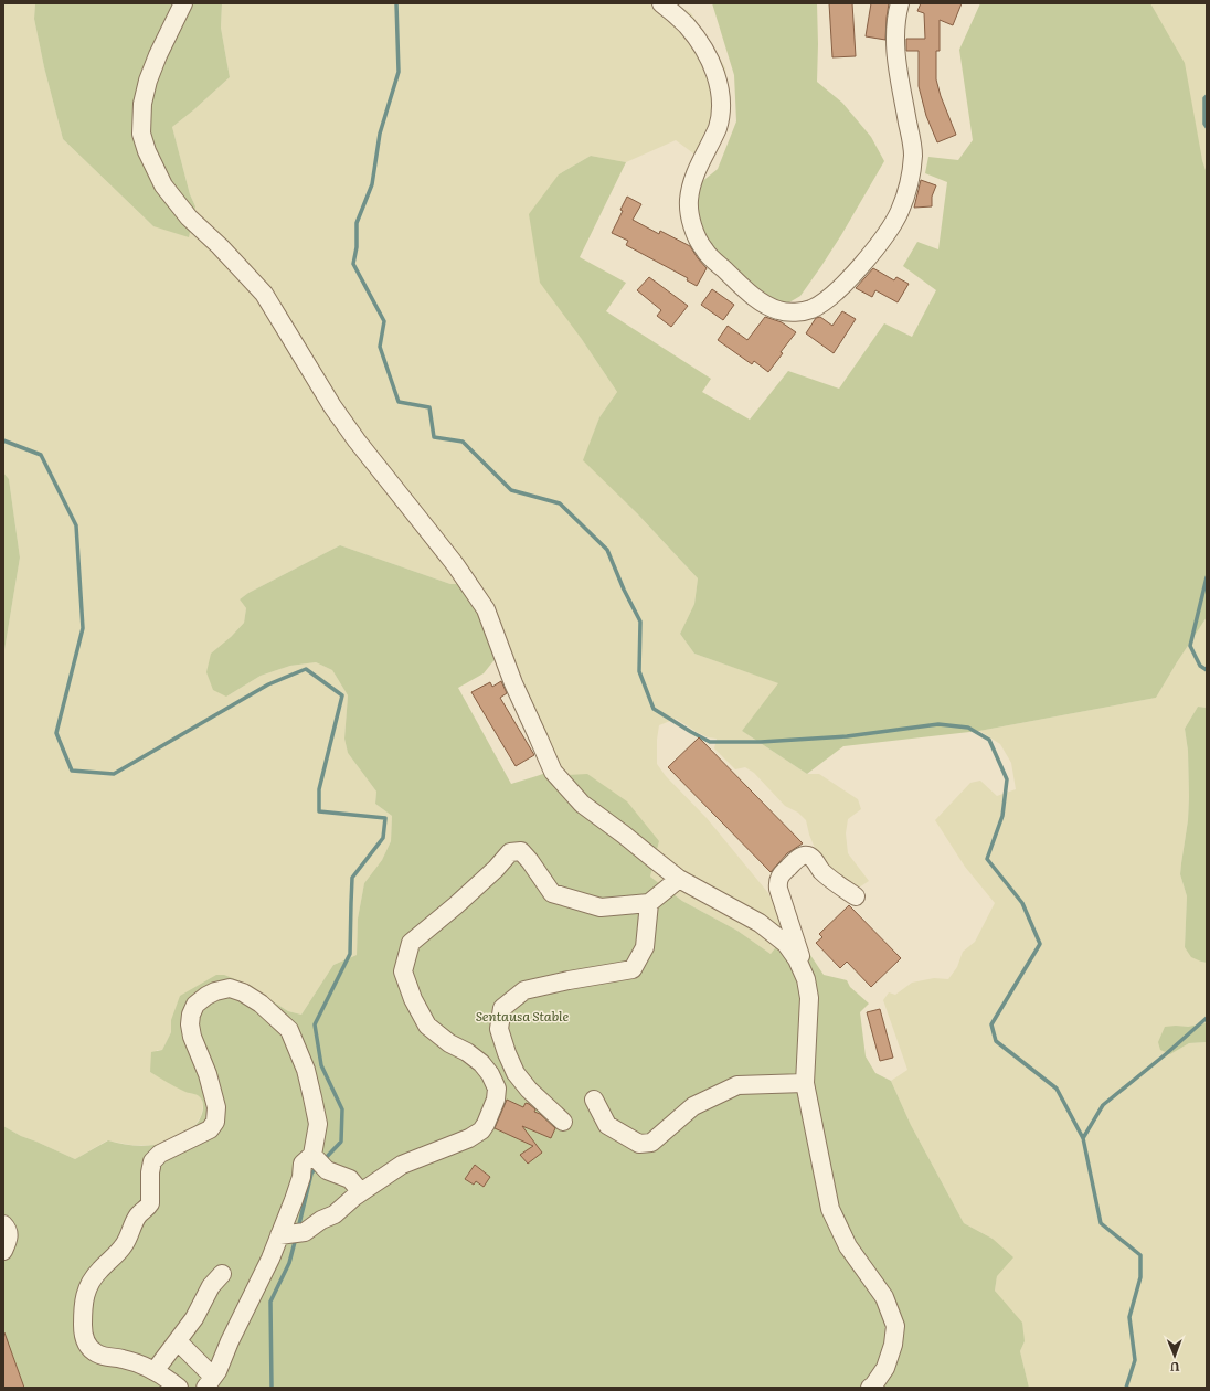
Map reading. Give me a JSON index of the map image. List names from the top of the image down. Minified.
{"parks":["Sentausa Stable"],"north":"bottom"}
